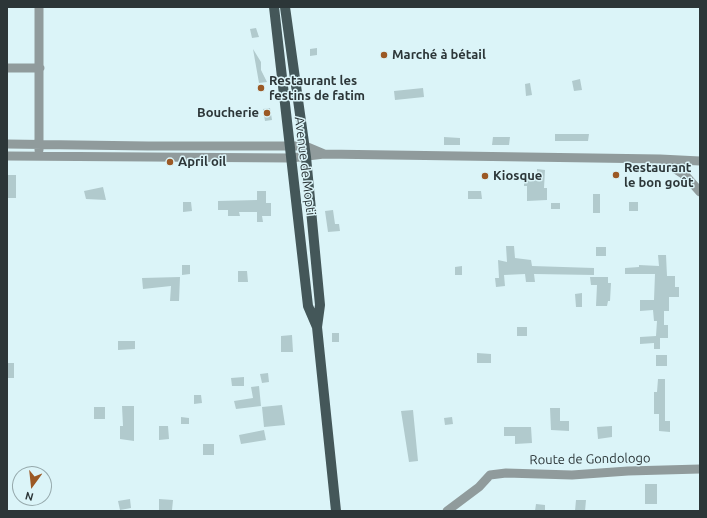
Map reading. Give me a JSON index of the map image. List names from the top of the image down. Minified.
{"streets":{"main road":["Avenue de Mopti"],"street":["Route de Gondologo"]},"places":["Marché à bétail","Restaurant les festins de fatim","Boucherie","April oil","Restaurant le bon goût","Kiosque"],"north":"bottom"}
